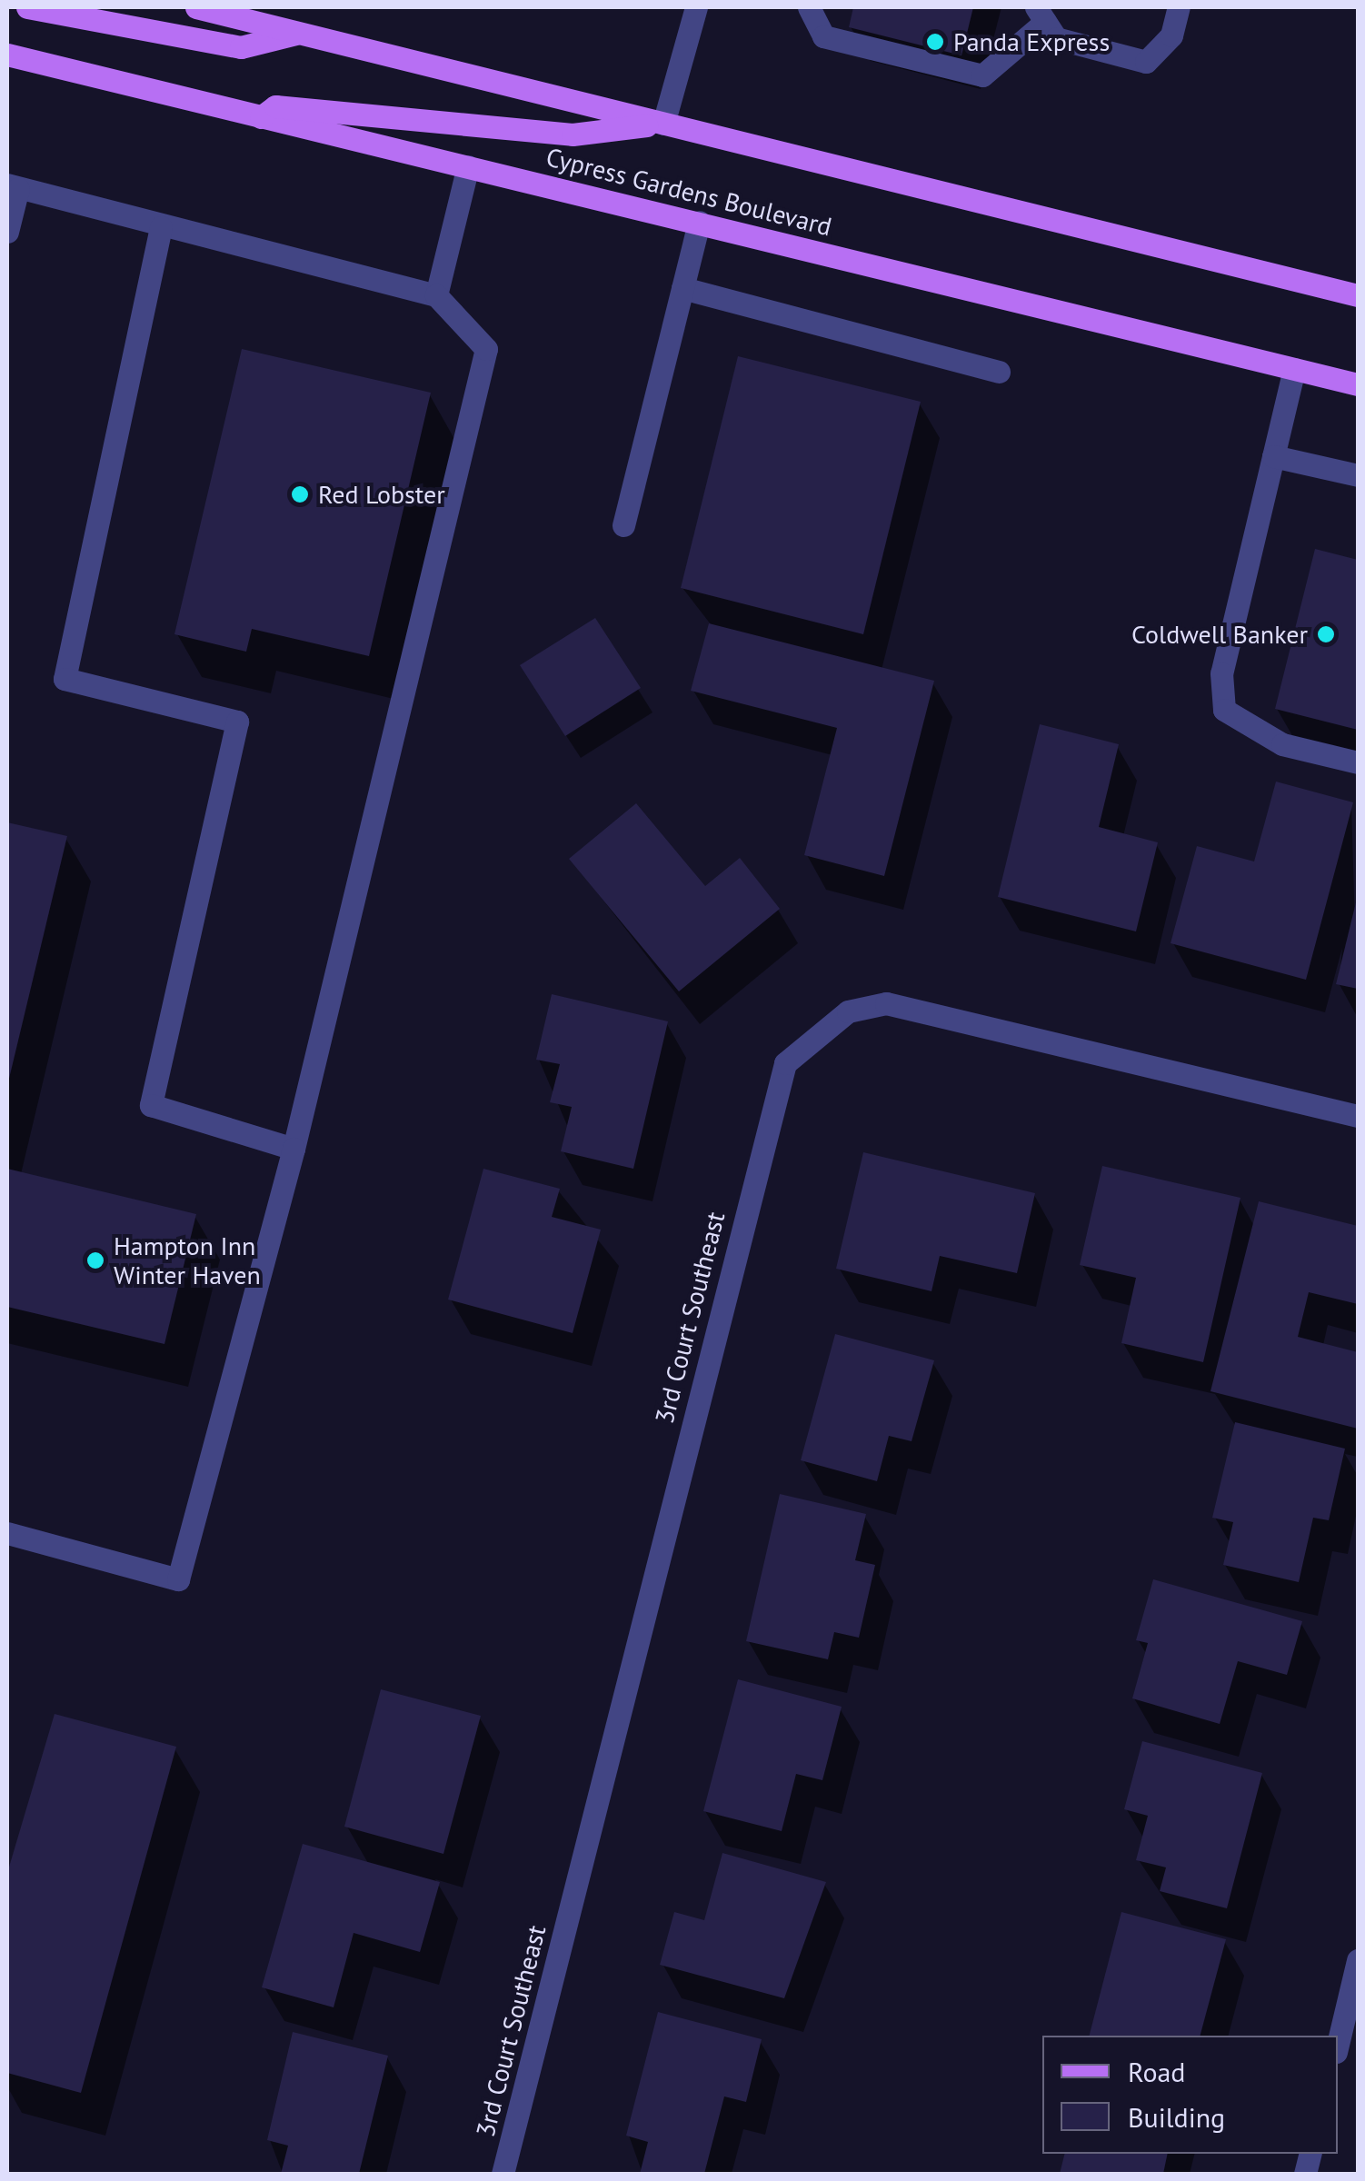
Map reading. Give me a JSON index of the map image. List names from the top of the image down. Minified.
{"streets":{"main road":["Cypress Gardens Boulevard"],"street":["3rd Court Southeast"]},"places":["Panda Express","Red Lobster","Coldwell Banker","Hampton Inn Winter Haven"],"legend":["Road","Building"]}
